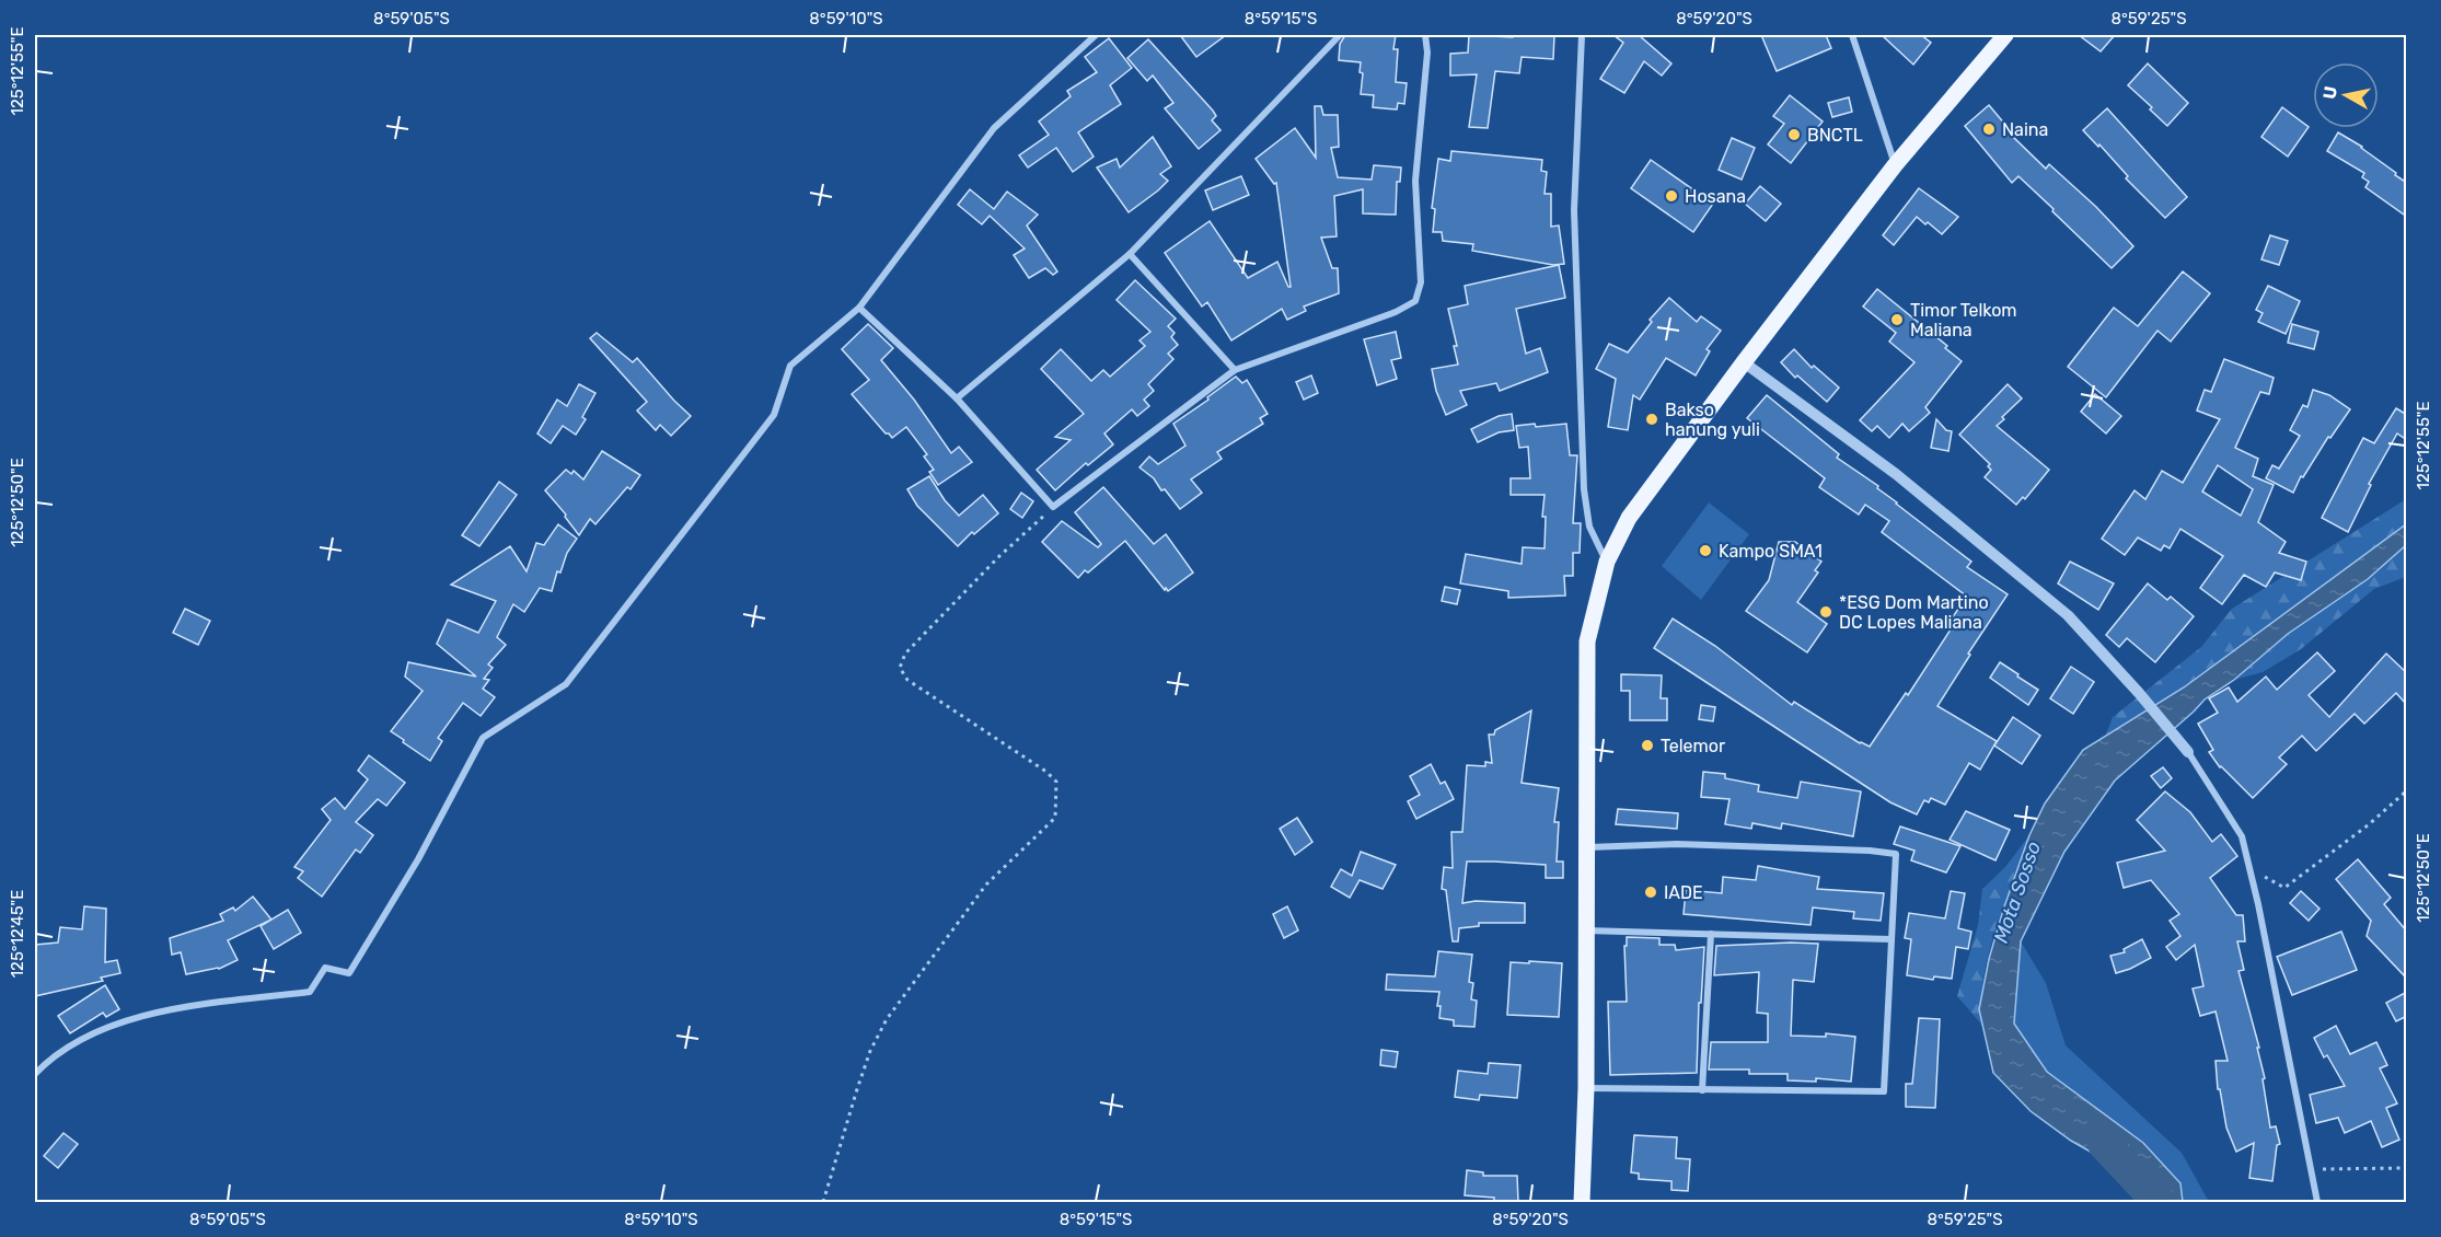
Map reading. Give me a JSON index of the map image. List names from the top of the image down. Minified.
{"water":["Mota Sosso"],"places":["Naina","BNCTL","Hosana","Timor Telkom Maliana","Bakso hanung yuli","Kampo SMA1","*ESG Dom Martino DC Lopes Maliana","Telemor","IADE"],"north":"left","coordinates":["8°59'05\"S","8°59'10\"S","8°59'15\"S","8°59'20\"S","8°59'25\"S","125°12'55\"E","125°12'50\"E","125°12'45\"E"]}
